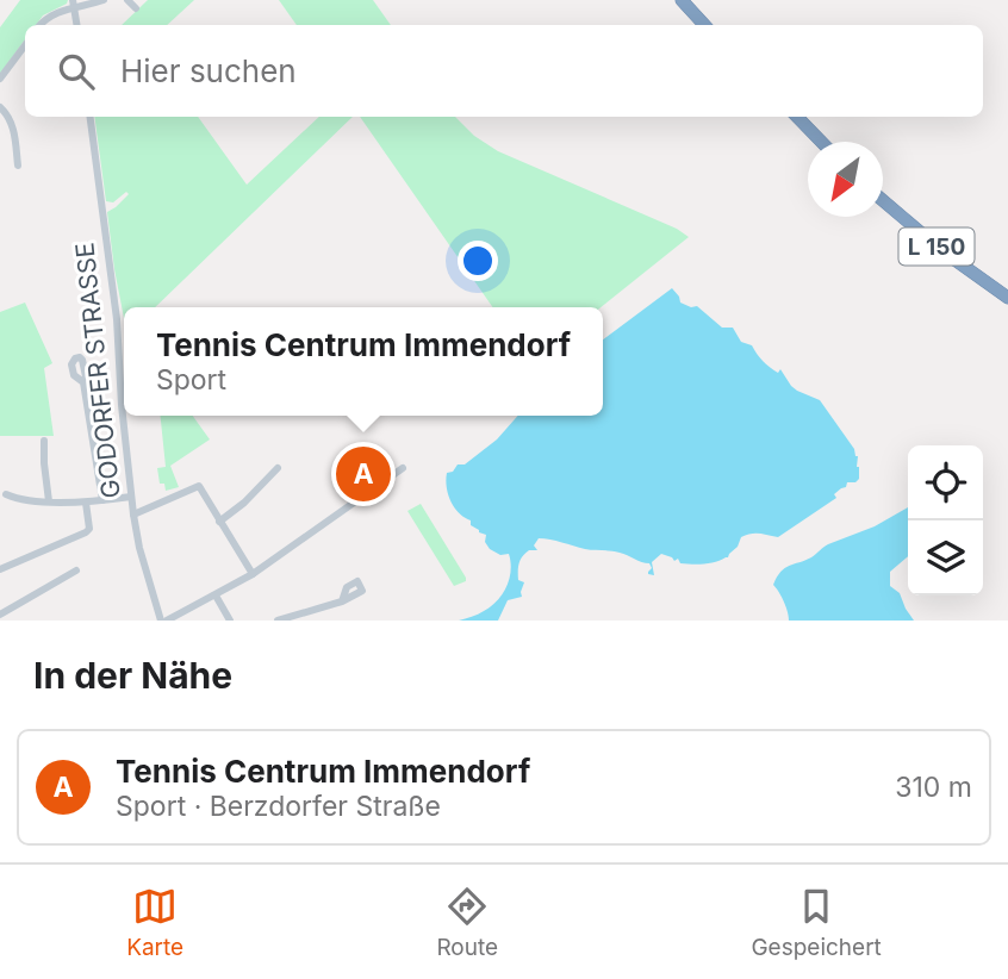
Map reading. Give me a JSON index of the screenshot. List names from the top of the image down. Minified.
{"streets":{"highway":["L 150"],"street":["GODORFER STRASSE"]},"north":"bottom left","page":{"search":"Hier suchen","popup":["Tennis Centrum Immendorf","Sport"],"pins":"A","heading":"In der Nähe","list":[{"mark":"A","name":"Tennis Centrum Immendorf","note":"Sport · Berzdorfer Straße","value":"310 m"}],"nav":["Karte","Route","Gespeichert"]}}
